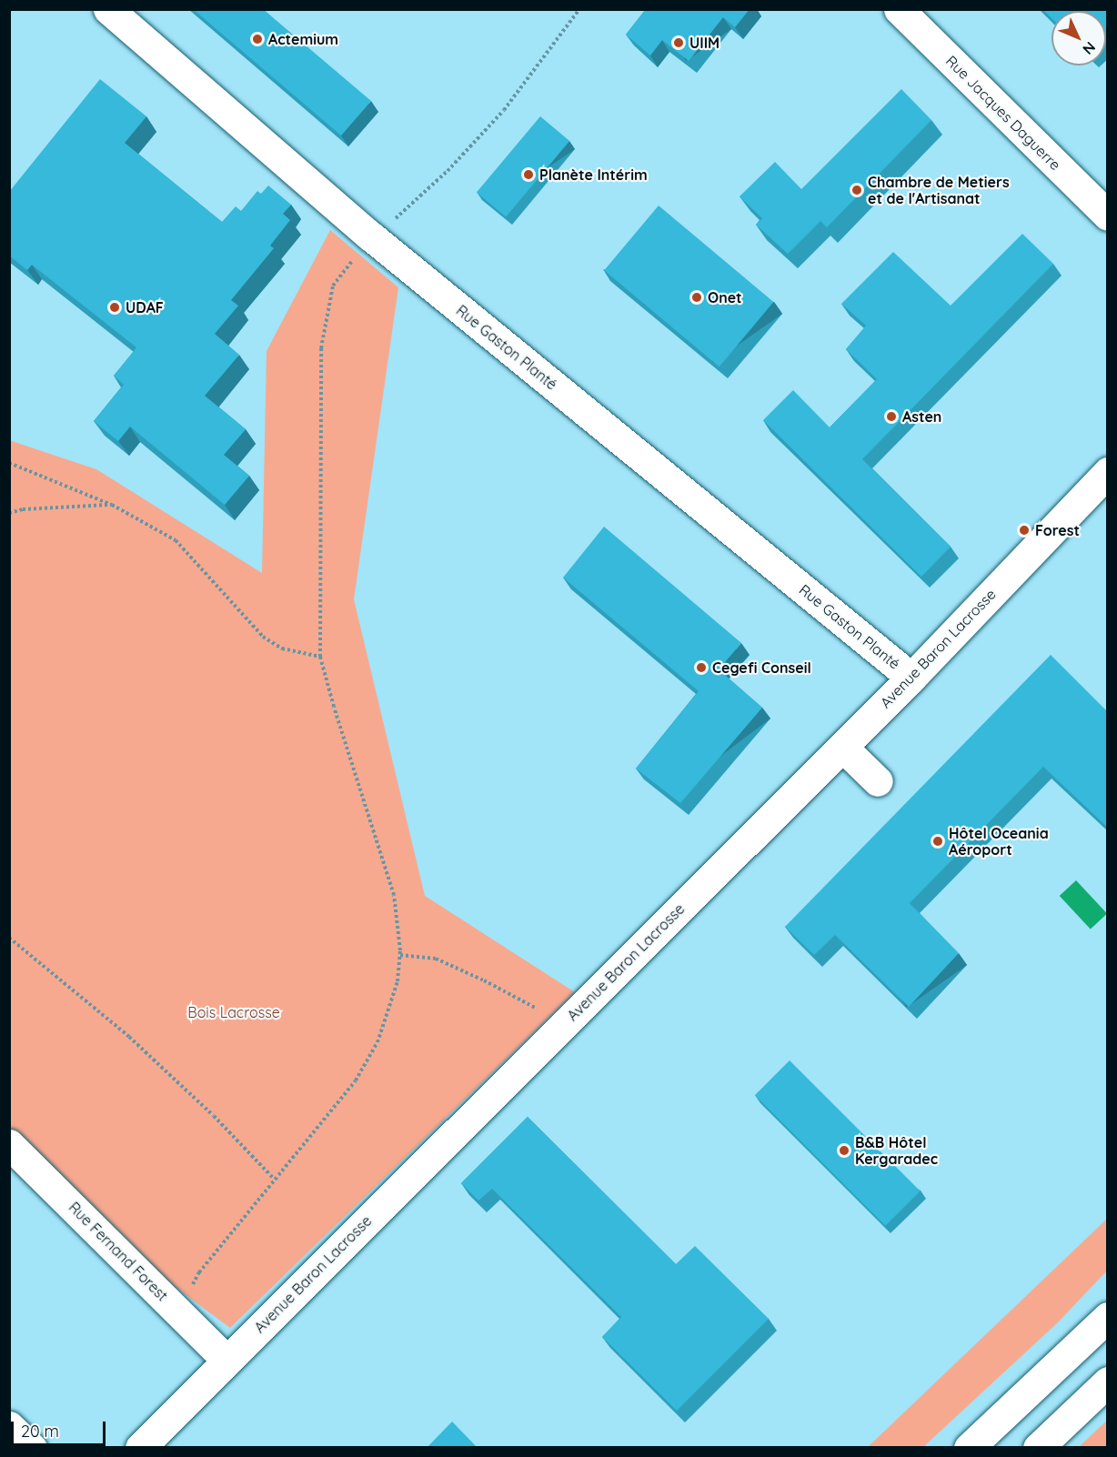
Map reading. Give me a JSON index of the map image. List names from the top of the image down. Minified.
{"streets":{"main road":["Rue Jacques Daguerre","Rue Gaston Planté","Avenue Baron Lacrosse","Rue Fernand Forest"]},"crossings":[["Rue Gaston Planté","Avenue Baron Lacrosse"],["Avenue Baron Lacrosse","Rue Fernand Forest"]],"parks":["Bois Lacrosse"],"places":["Actemium","UIIM","Planète Intérim","Chambre de Metiers et de l'Artisanat","Onet","UDAF","Asten","Forest","Cegefi Conseil","Hôtel Oceania Aéroport","B&B Hôtel Kergaradec"],"scale_bar":"20 m","north":"bottom right"}
